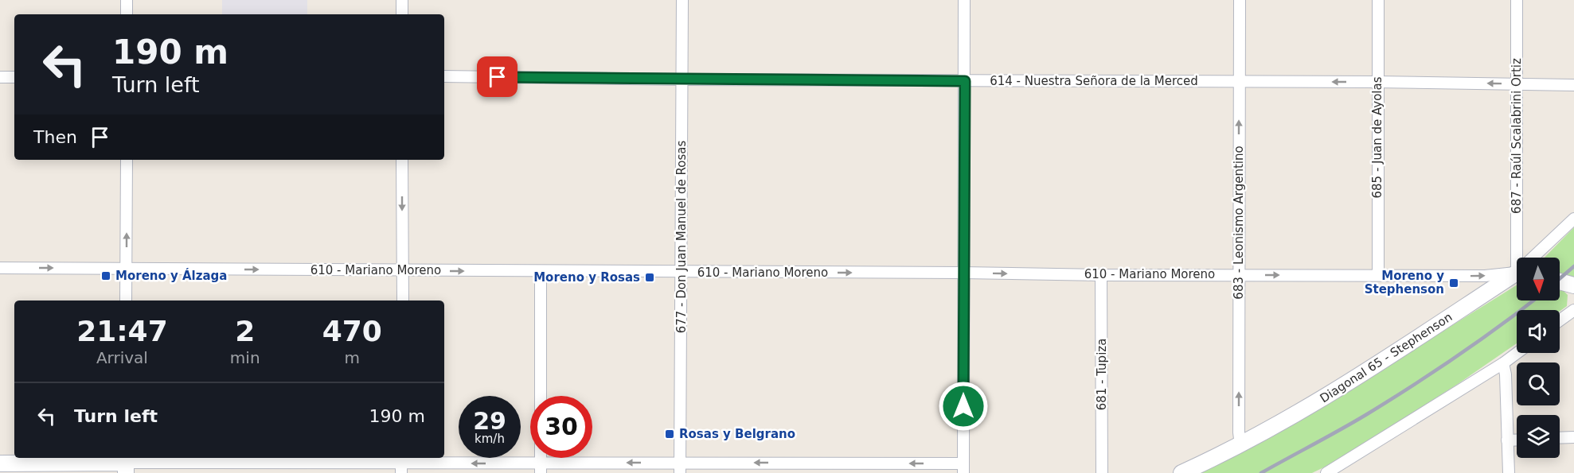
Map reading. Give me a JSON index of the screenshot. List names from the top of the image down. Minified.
{"streets":{"street":["614 - Nuestra Señora de la Merced","687 - Raúl Scalabrini Ortiz","685 - Juan de Ayolas","683 - Leonismo Argentino","677 - Don Juan Manuel de Rosas","610 - Mariano Moreno","Diagonal 65 - Stephenson","681 - Tupiza"]},"crossings":[["614 - Nuestra Señora de la Merced","687 - Raúl Scalabrini Ortiz"],["614 - Nuestra Señora de la Merced","685 - Juan de Ayolas"],["614 - Nuestra Señora de la Merced","683 - Leonismo Argentino"],["614 - Nuestra Señora de la Merced","677 - Don Juan Manuel de Rosas"],["685 - Juan de Ayolas","610 - Mariano Moreno"],["683 - Leonismo Argentino","610 - Mariano Moreno"],["683 - Leonismo Argentino","Diagonal 65 - Stephenson"],["677 - Don Juan Manuel de Rosas","610 - Mariano Moreno"],["610 - Mariano Moreno","681 - Tupiza"]],"one_way":["683 - Leonismo Argentino","610 - Mariano Moreno"],"places":{"transit":["Moreno y Álzaga","Moreno y Rosas","Moreno y Stephenson","Rosas y Belgrano"]},"north":"bottom","page":{"turn":["190 m","Turn left"],"then":"Then","eta":["21:47","Arrival","2","min","470","m"],"list":[{"name":"Turn left","value":"190 m"}],"speed":"29 km/h","limit":"30"}}
